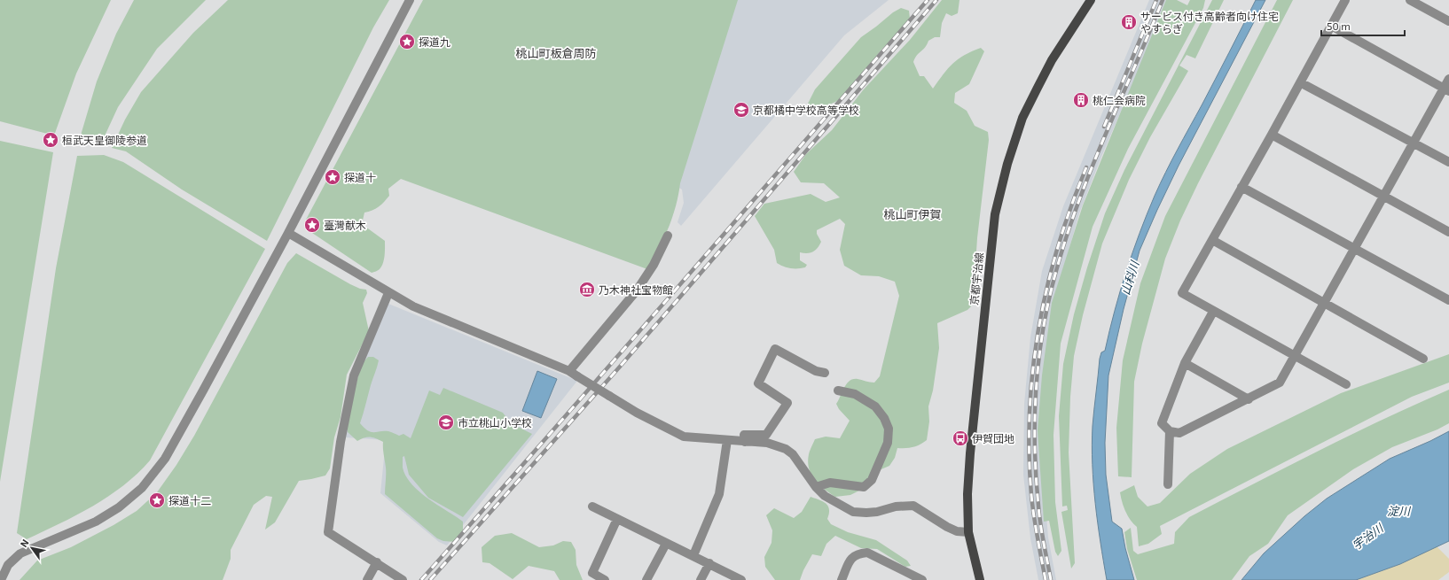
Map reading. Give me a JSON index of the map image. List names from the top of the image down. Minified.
{"streets":{"main road":["京都宇治線"]},"districts":["桃山町板倉周防","桃山町伊賀"],"water":["山科川","淀川","宇治川"],"places":{"building":["サービス付き高齢者向け住宅 やすらぎ","桃仁会病院"],"place":["探道九","桓武天皇御陵参道","探道十","臺灣献木","探道十二"],"school or university":["京都橘中学校高等学校","市立桃山小学校"],"museum":["乃木神社宝物館"],"bus stop":["伊賀団地"]},"scale_bar":"50 m","north":"top left"}
